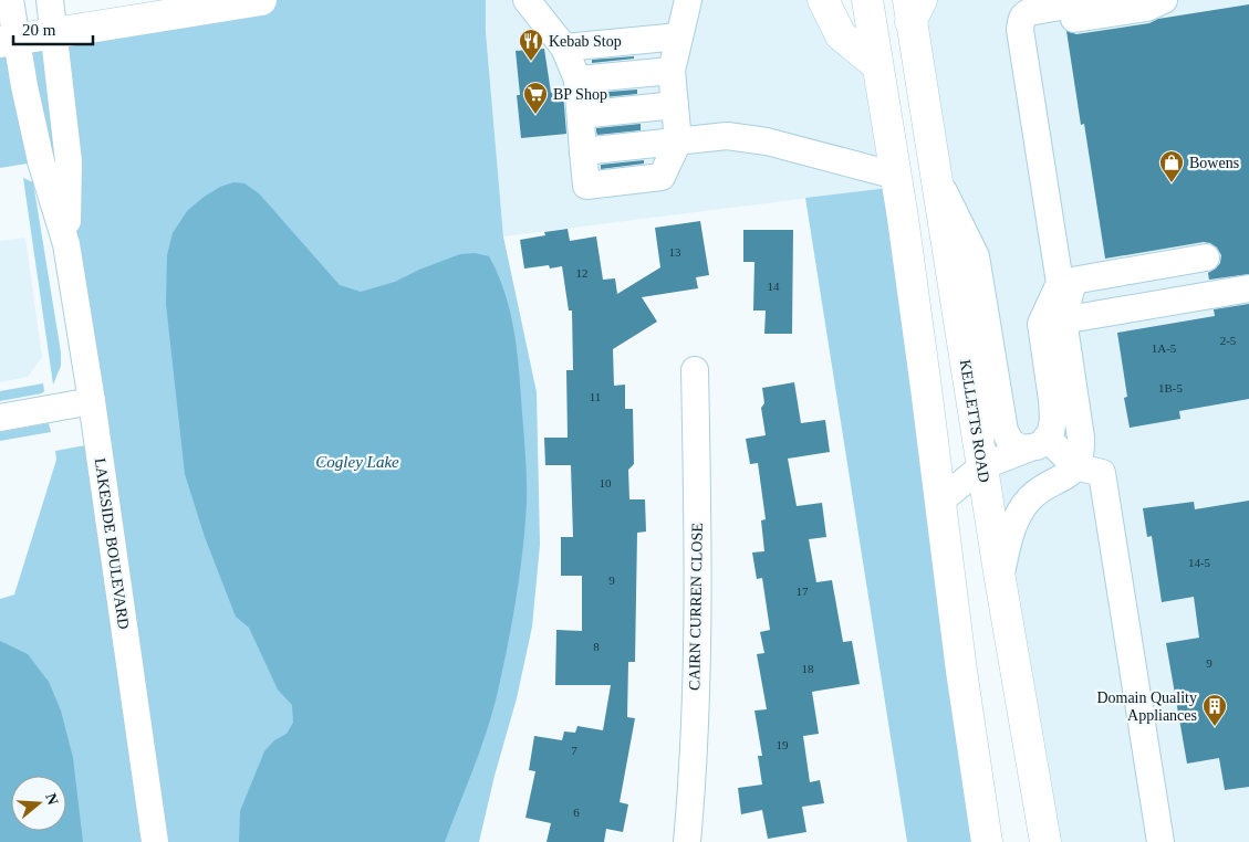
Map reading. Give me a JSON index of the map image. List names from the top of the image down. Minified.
{"streets":{"main road":["KELLETTS ROAD"],"street":["LAKESIDE BOULEVARD","CAIRN CURREN CLOSE"]},"water":["Cogley Lake"],"places":{"restaurant":["Kebab Stop"],"supermarket":["BP Shop"],"shop":["Bowens"],"building":["Domain Quality Appliances"]},"house_numbers":["13","12","14","2-5","1A-5","1B-5","11","10","14-5","9","17","8","9","18","19","7","6"],"scale_bar":"20 m","north":"right"}
